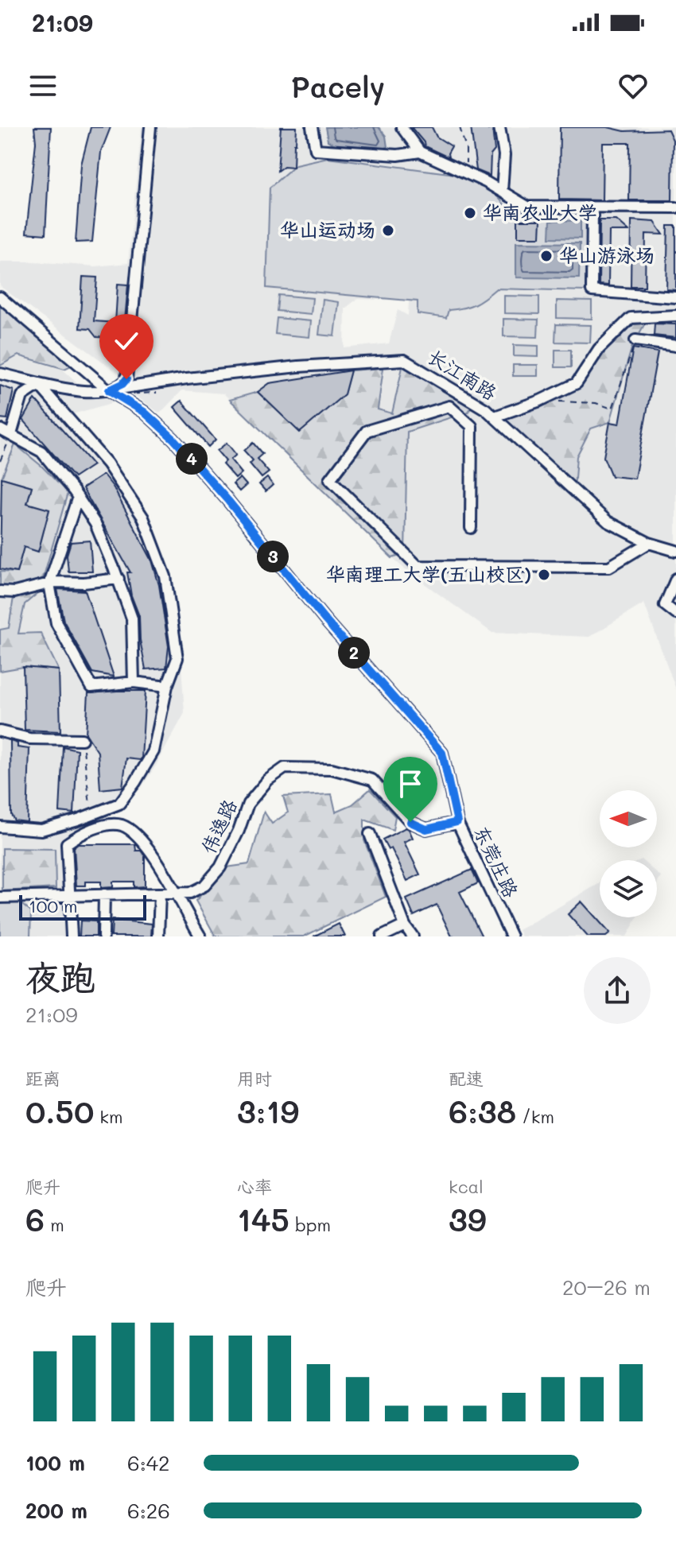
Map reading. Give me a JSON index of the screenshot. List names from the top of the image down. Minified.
{"streets":{"street":["长江南路","伟逸路","东莞庄路"]},"crossings":[["长江南路","东莞庄路"],["伟逸路","东莞庄路"]],"places":["华南农业大学","华山运动场","华山游泳场","华南理工大学(五山校区)"],"scale_bar":"100 m","north":"left","page":{"status":"21:09","header":"Pacely","pins":["4","3","2"],"scale":"100 m","heading":["夜跑","21:09"],"stats":[["距离","0.50 km"],["用时","3:19"],["配速","6:38 /km"],["爬升","6 m"],["心率","145 bpm"],["kcal","39"]],"chart":["爬升","20–26 m"],"list":[{"name":"100 m","note":"6:42"},{"name":"200 m","note":"6:26"}]}}
